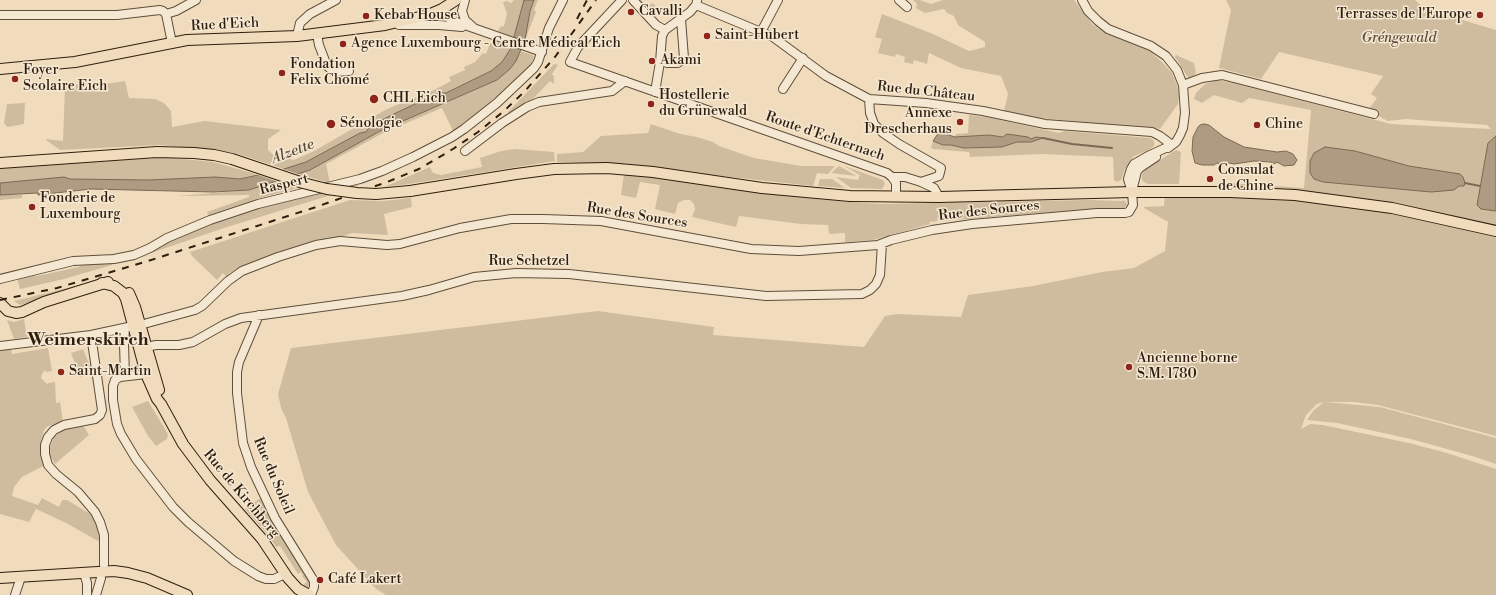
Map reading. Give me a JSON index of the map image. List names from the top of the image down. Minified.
{"streets":{"main road":["Rue d'Eich","Rue de Kirchberg"],"street":["Rue du Château","Route d'Echternach","Raspert","Rue des Sources","Rue Schetzel","Rue du Soleil"]},"crossings":[["Rue du Château","Rue des Sources"],["Rue des Sources","Rue Schetzel"],["Rue des Sources","Rue de Kirchberg"],["Rue Schetzel","Rue du Soleil"],["Rue Schetzel","Rue de Kirchberg"],["Rue du Soleil","Rue de Kirchberg"]],"districts":["Weimerskirch"],"water":["Alzette"],"parks":["Gréngewald"],"places":["Cavalli","Terrasses de l'Europe","Kebab House","Saint-Hubert","Agence Luxembourg - Centre Médical Eich","Akami","Fondation Felix Chomé","Foyer Scolaire Eich","CHL Eich","Hostellerie du Grünewald","Annexe Drescherhaus","Sénologie","Chine","Consulat de Chine","Fonderie de Luxembourg","Ancienne borne S.M. 1780","Saint-Martin","Café Lakert"]}
